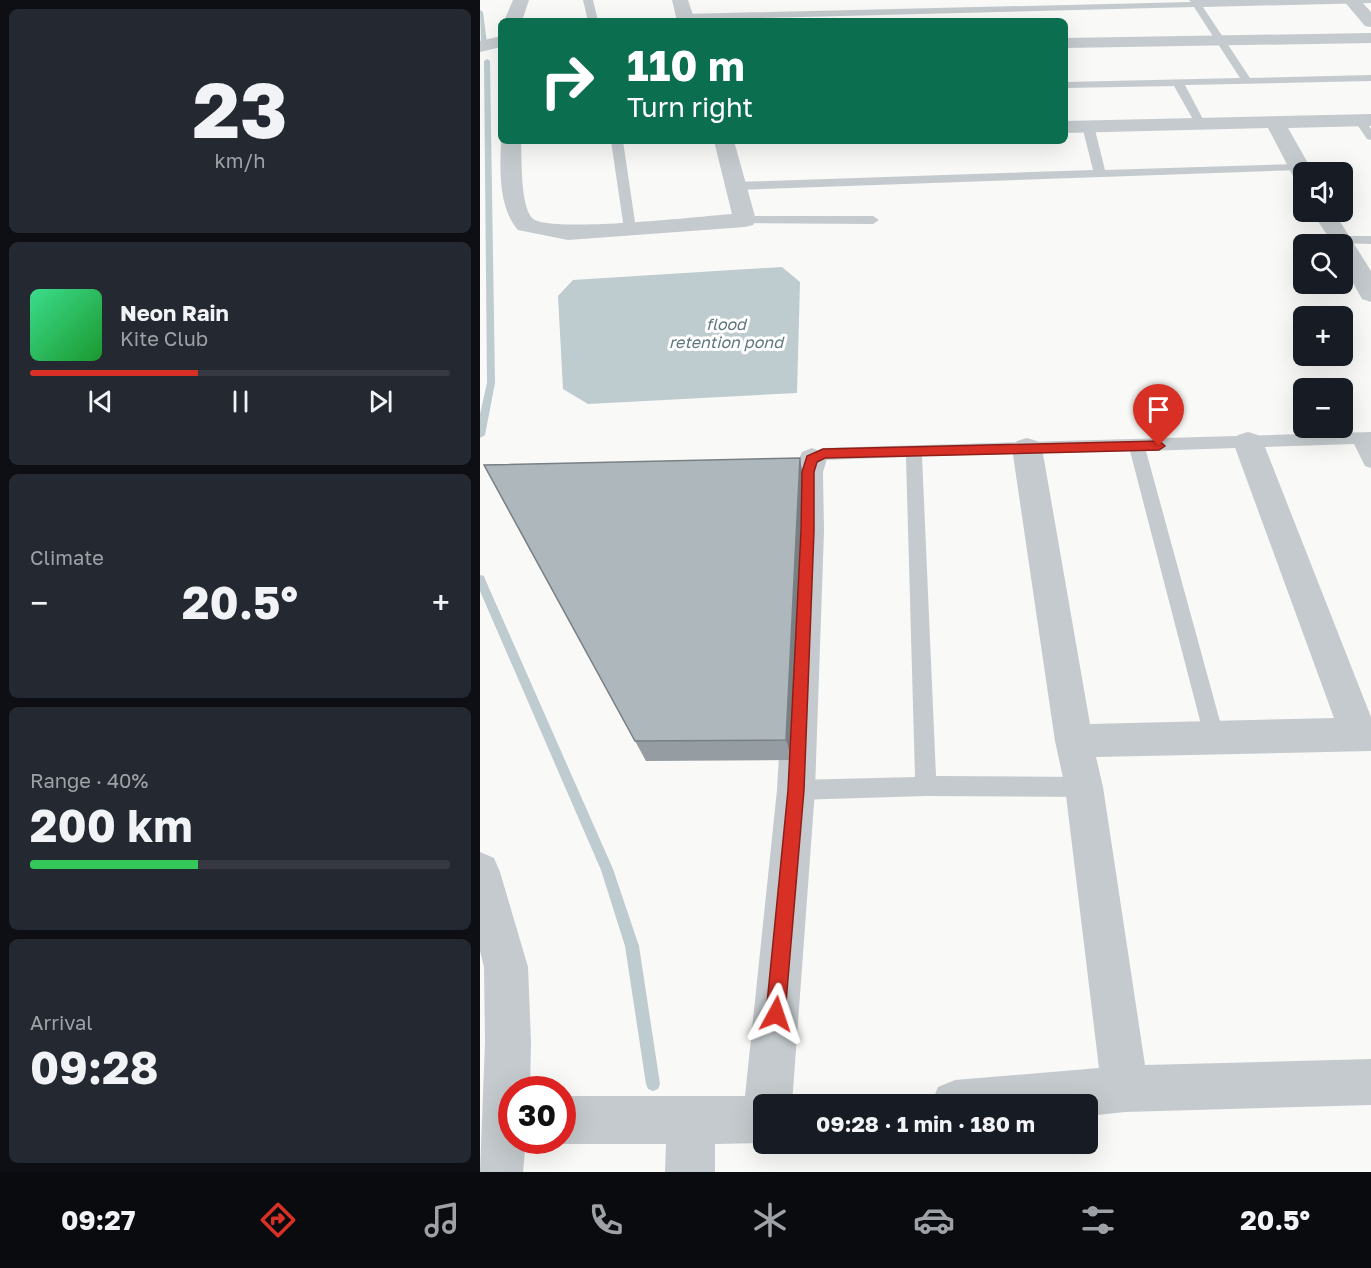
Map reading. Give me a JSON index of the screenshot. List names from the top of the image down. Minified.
{"water":["flood retention pond"],"page":{"tile":[["23","km/h"],"Climate",["Range · 40%","200 km"],["Arrival","09:28"]],"turn":["110 m","Turn right"],"map_buttons":["+","−"],"song":["Neon Rain","Kite Club"],"heat":["−","20.5°","+"],"limit":"30","trip":"09:28 · 1 min · 180 m","tabs":["09:27","20.5°"]}}
